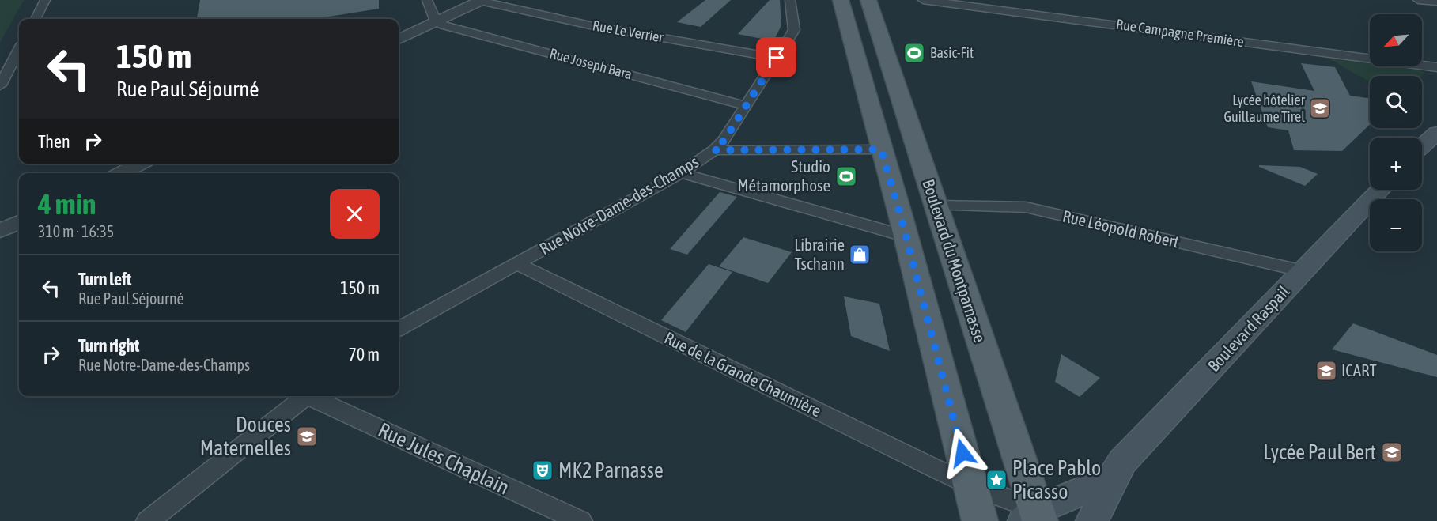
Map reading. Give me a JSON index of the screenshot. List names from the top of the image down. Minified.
{"streets":{"main road":["Boulevard du Montparnasse","Boulevard Raspail"],"street":["Rue Le Verrier","Rue Campagne Première","Rue Joseph Bara","Rue Notre-Dame-des-Champs","Rue Léopold Robert","Rue de la Grande Chaumière","Rue Jules Chaplain"]},"crossings":[["Rue Le Verrier","Rue Notre-Dame-des-Champs"],["Rue Joseph Bara","Rue Notre-Dame-des-Champs"],["Rue Notre-Dame-des-Champs","Rue de la Grande Chaumière"],["Rue Léopold Robert","Boulevard du Montparnasse"],["Rue Léopold Robert","Boulevard Raspail"]],"places":{"sports":["Basic-Fit","Studio Métamorphose"],"school or university":["Lycée hôtelier Guillaume Tirel","ICART","Douces Maternelles","Lycée Paul Bert"],"shop":["Librairie Tschann"],"theatre":["MK2 Parnasse"],"place":["Place Pablo Picasso"]},"north":"bottom left","page":{"map_buttons":["+","−"],"turn":["150 m","Rue Paul Séjourné"],"then":"Then","heading":["4 min","310 m · 16:35"],"list":[{"name":"Turn left","note":"Rue Paul Séjourné","value":"150 m"},{"name":"Turn right","note":"Rue Notre-Dame-des-Champs","value":"70 m"}]}}
